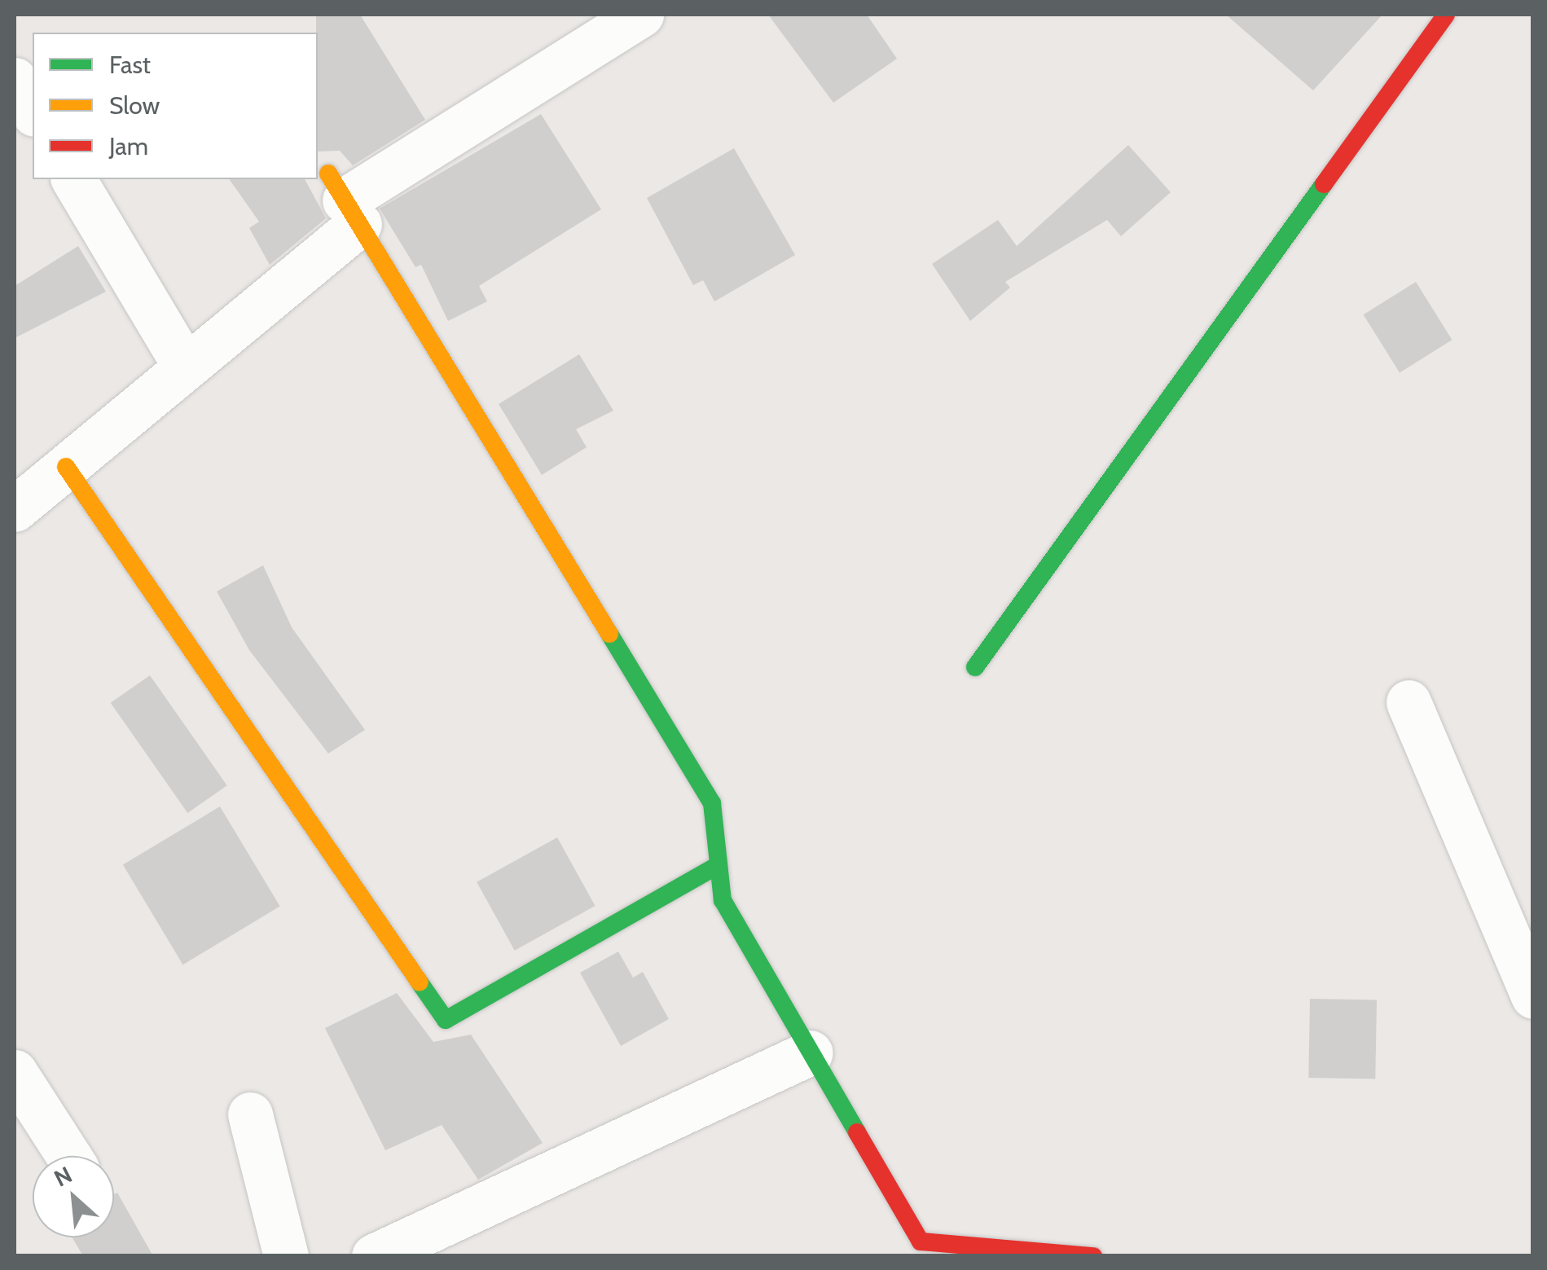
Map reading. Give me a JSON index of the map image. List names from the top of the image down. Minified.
{"legend":["Fast","Slow","Jam"],"north":"top left"}
